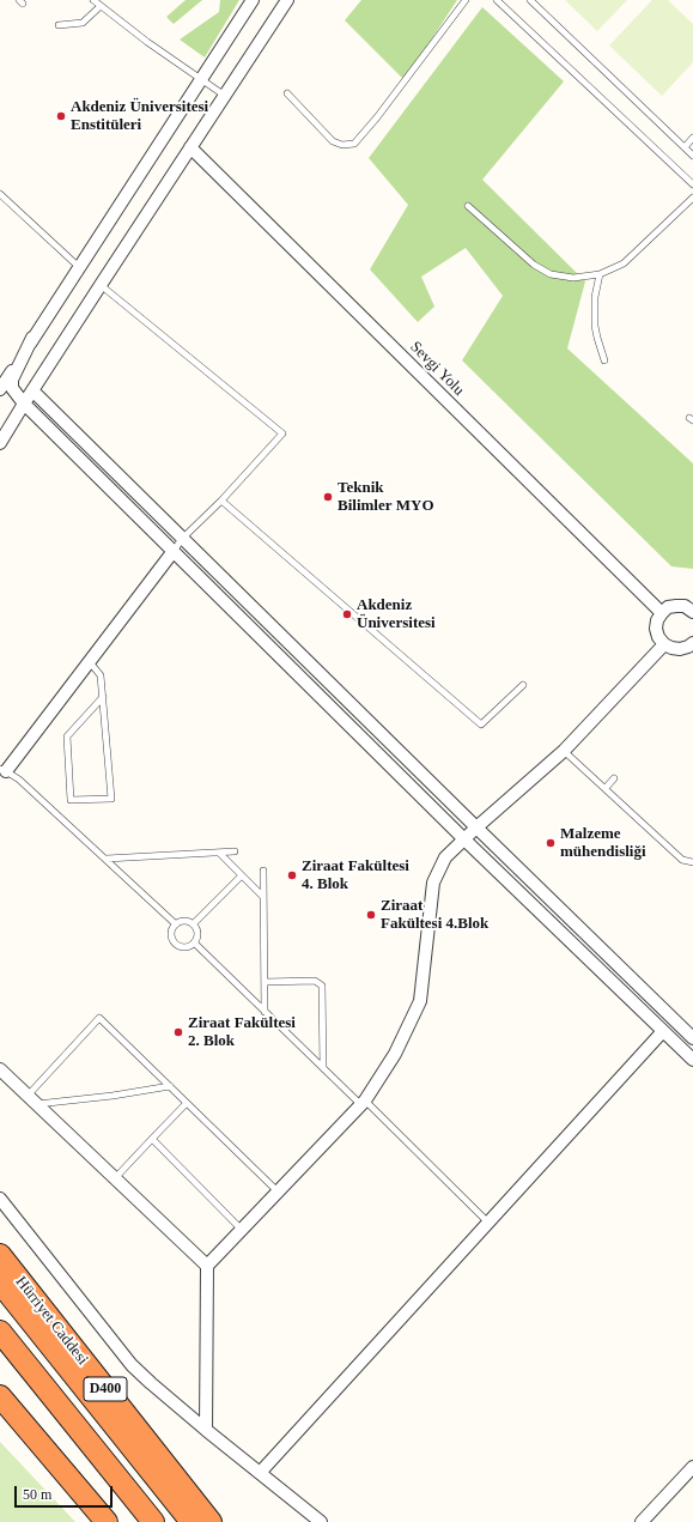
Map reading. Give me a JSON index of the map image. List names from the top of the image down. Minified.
{"streets":{"highway":["Hürriyet Caddesi","D400"],"street":["Sevgi Yolu"]},"places":["Akdeniz Üniversitesi Enstitüleri","Teknik Bilimler MYO","Akdeniz Üniversitesi","Malzeme mühendisliği","Ziraat Fakültesi 4. Blok","Ziraat Fakültesi 4.Blok","Ziraat Fakültesi 2. Blok"],"scale_bar":"50 m"}
